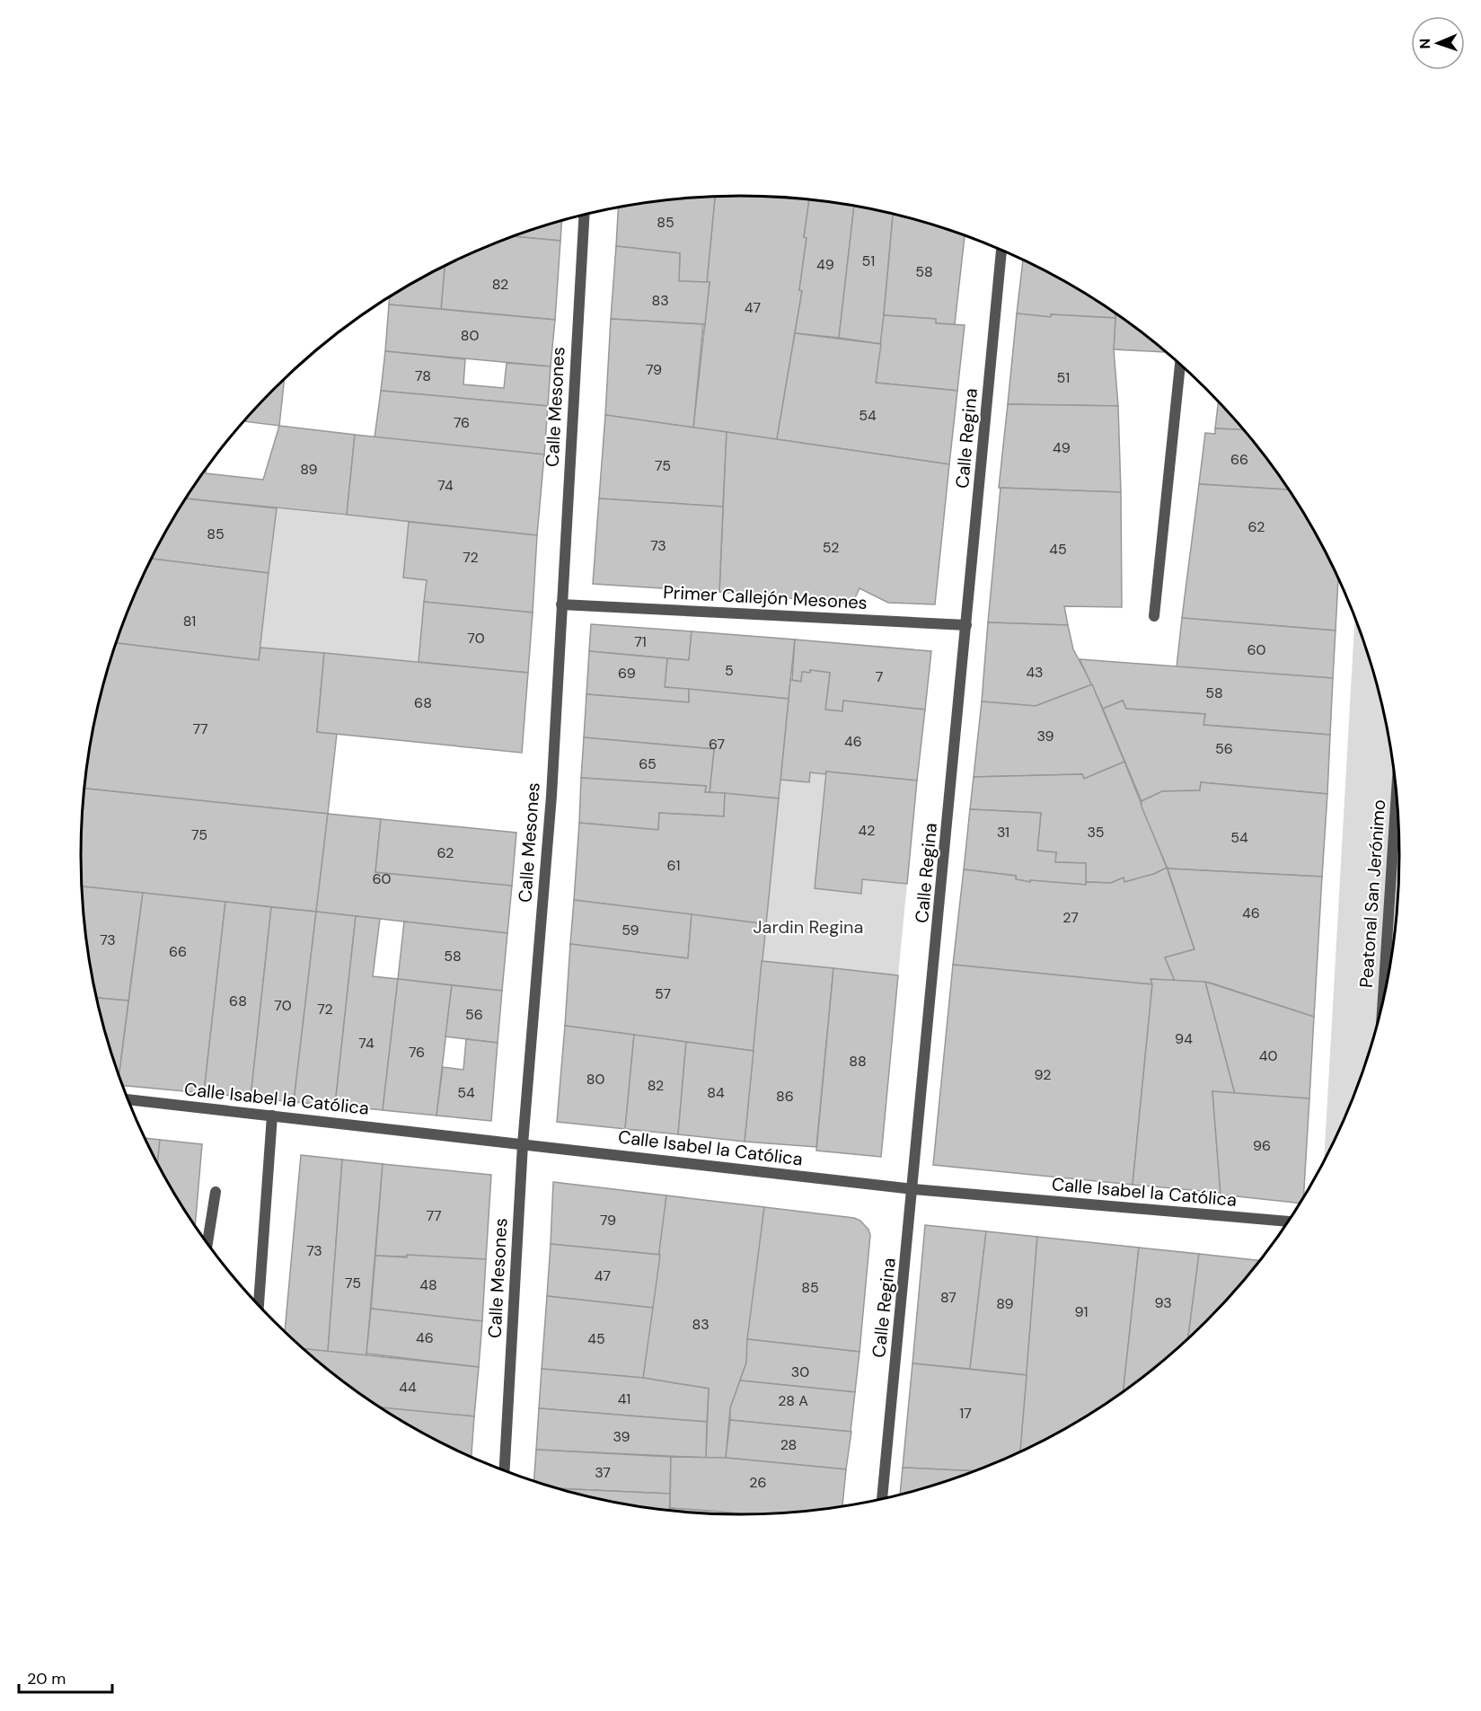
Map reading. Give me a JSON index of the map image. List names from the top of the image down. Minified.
{"streets":{"street":["Calle Mesones","Calle Regina","Primer Callejón Mesones","Peatonal San Jerónimo","Calle Isabel la Católica"]},"crossings":[["Calle Mesones","Primer Callejón Mesones"],["Calle Mesones","Calle Isabel la Católica"],["Calle Regina","Primer Callejón Mesones"],["Calle Regina","Calle Isabel la Católica"]],"parks":["Jardin Regina"],"house_numbers":["85","51","49","58","82","83","47","80","79","78","51","54","76","49","66","75","89","74","62","85","73","52","45","72","81","70","71","60","5","43","69","7","58","68","77","39","46","67","56","65","42","31","35","75","54","62","61","60","46","27","59","73","66","58","57","68","70","72","56","94","74","76","40","88","92","80","82","54","84","86","96","77","79","73","47","75","48","85","87","93","89","91","83","46","45","30","44","41","28 A","17","39","28","37","26"],"scale_bar":"20 m","north":"left"}
